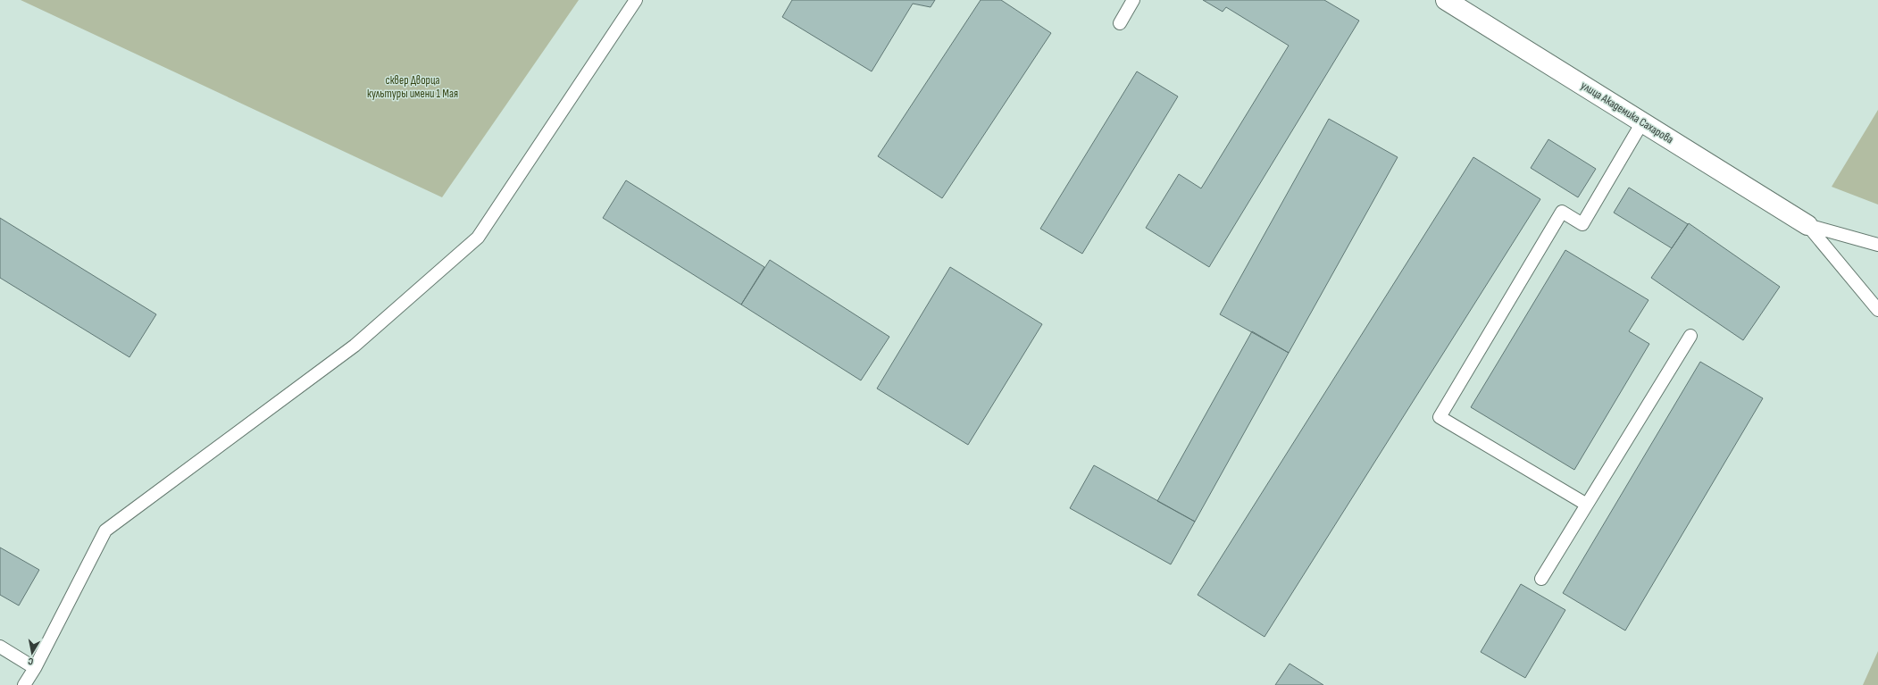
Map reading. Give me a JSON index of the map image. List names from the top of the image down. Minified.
{"streets":{"street":["улица Академика Сахарова"]},"parks":["сквер Дворца культуры имени 1 Мая"],"north":"bottom"}
